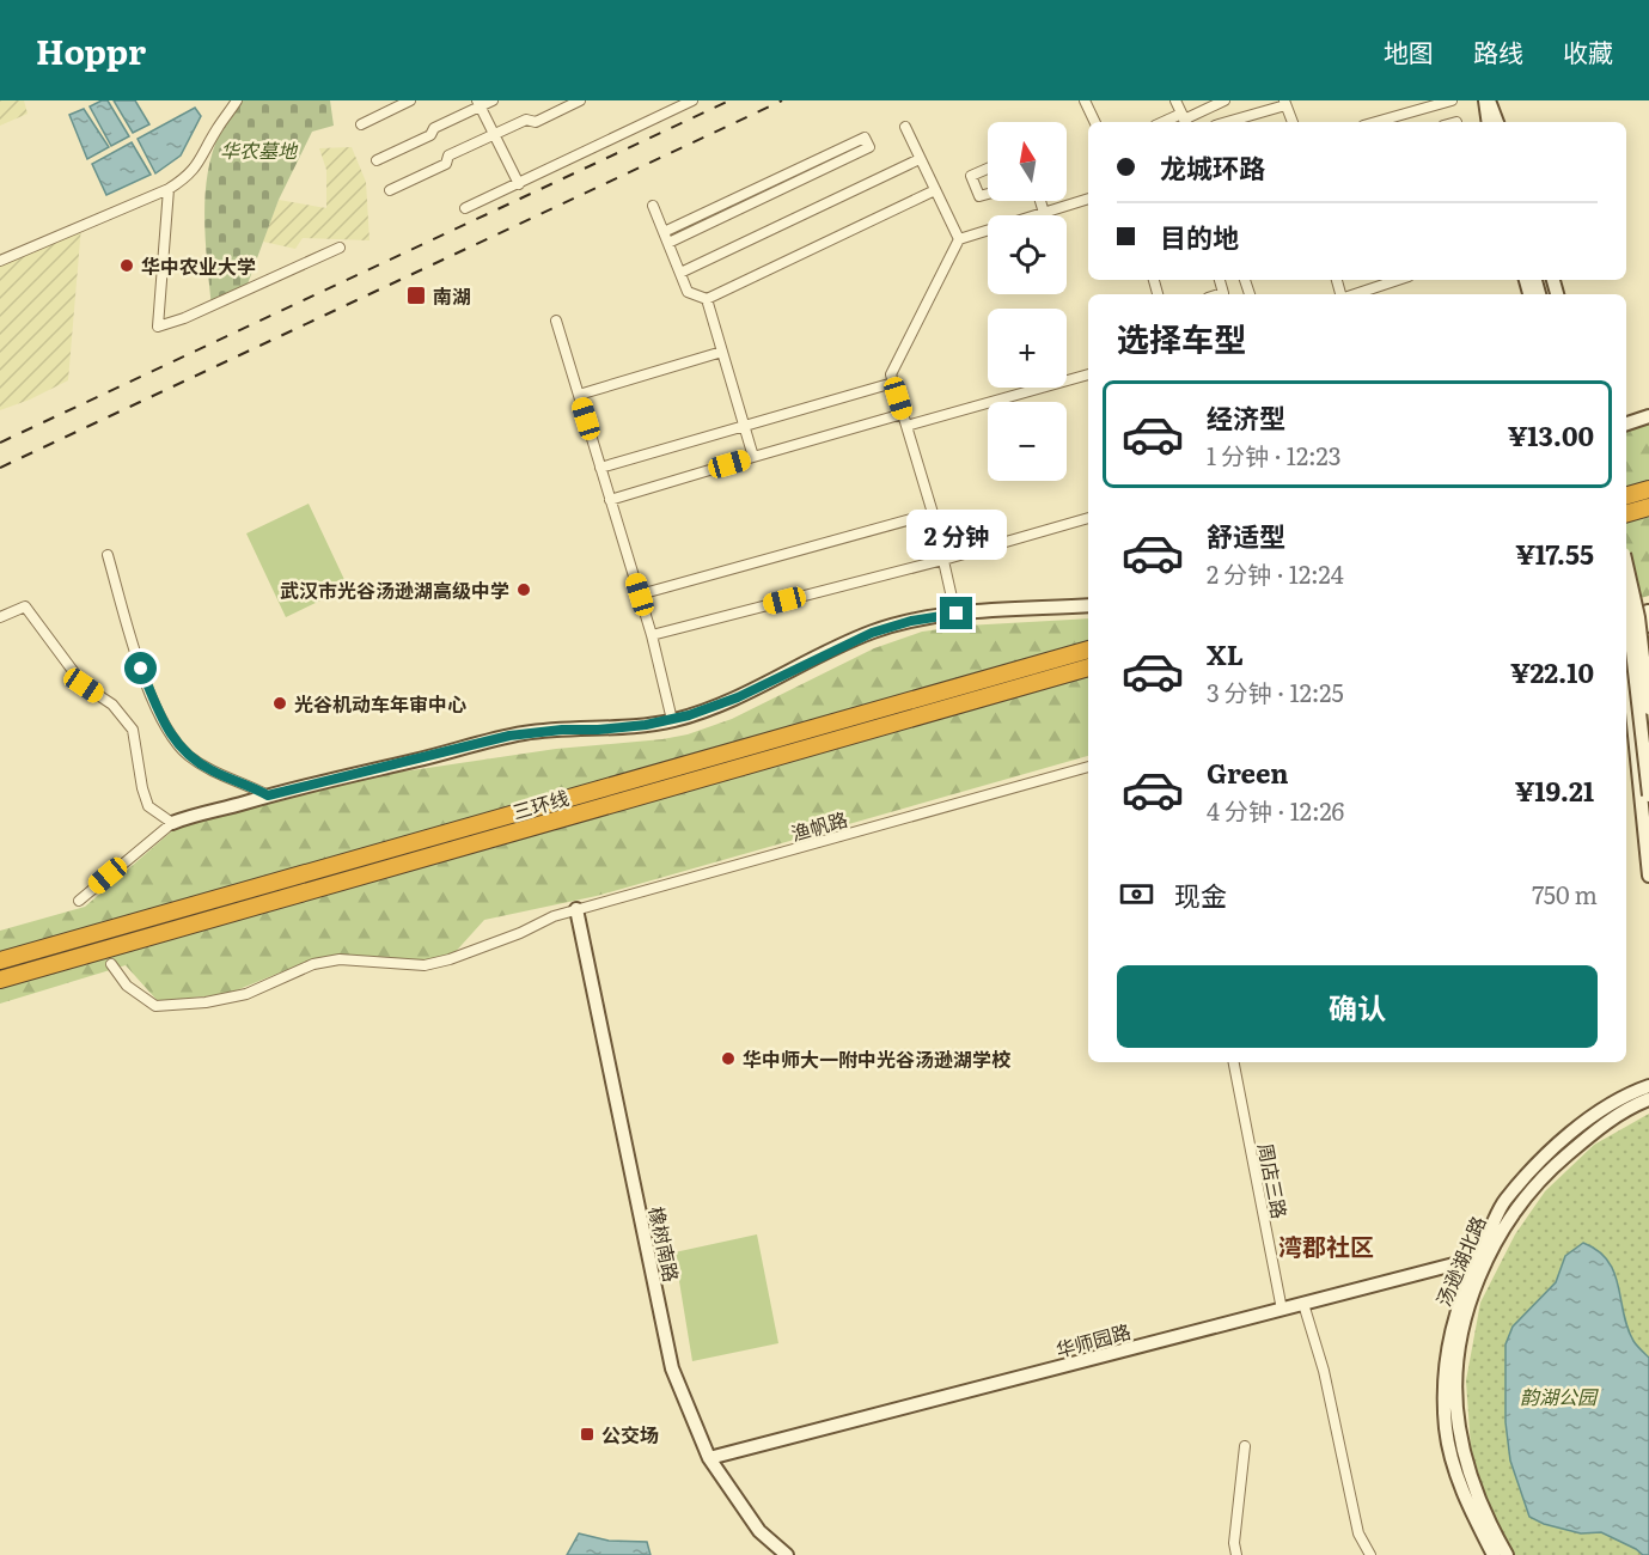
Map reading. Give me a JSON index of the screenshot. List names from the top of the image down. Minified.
{"streets":{"highway":["三环线"],"street":["渔帆路","周店三路","橡树南路","汤逊湖北路","华师园路"]},"crossings":[["渔帆路","橡树南路"],["周店三路","华师园路"],["橡树南路","华师园路"],["汤逊湖北路","华师园路"]],"districts":["湾郡社区"],"parks":["华农墓地","韵湖公园"],"places":{"other":["华中农业大学","武汉市光谷汤逊湖高级中学","光谷机动车年审中心","华中师大一附中光谷汤逊湖学校"],"transit":["南湖","公交场"]},"north":"top","page":{"header":"Hoppr","nav":["地图","路线","收藏"],"map_buttons":["+","−"],"banner":["龙城环路","目的地"],"heading":"选择车型","list":[{"name":"经济型","note":"1 分钟 · 12:23","value":"¥13.00"},{"name":"舒适型","note":"2 分钟 · 12:24","value":"¥17.55"},{"name":"XL","note":"3 分钟 · 12:25","value":"¥22.10"},{"name":"Green","note":"4 分钟 · 12:26","value":"¥19.21"}],"bubble":"2 分钟","pay":["现金","750 m"],"buttons":"确认"}}
